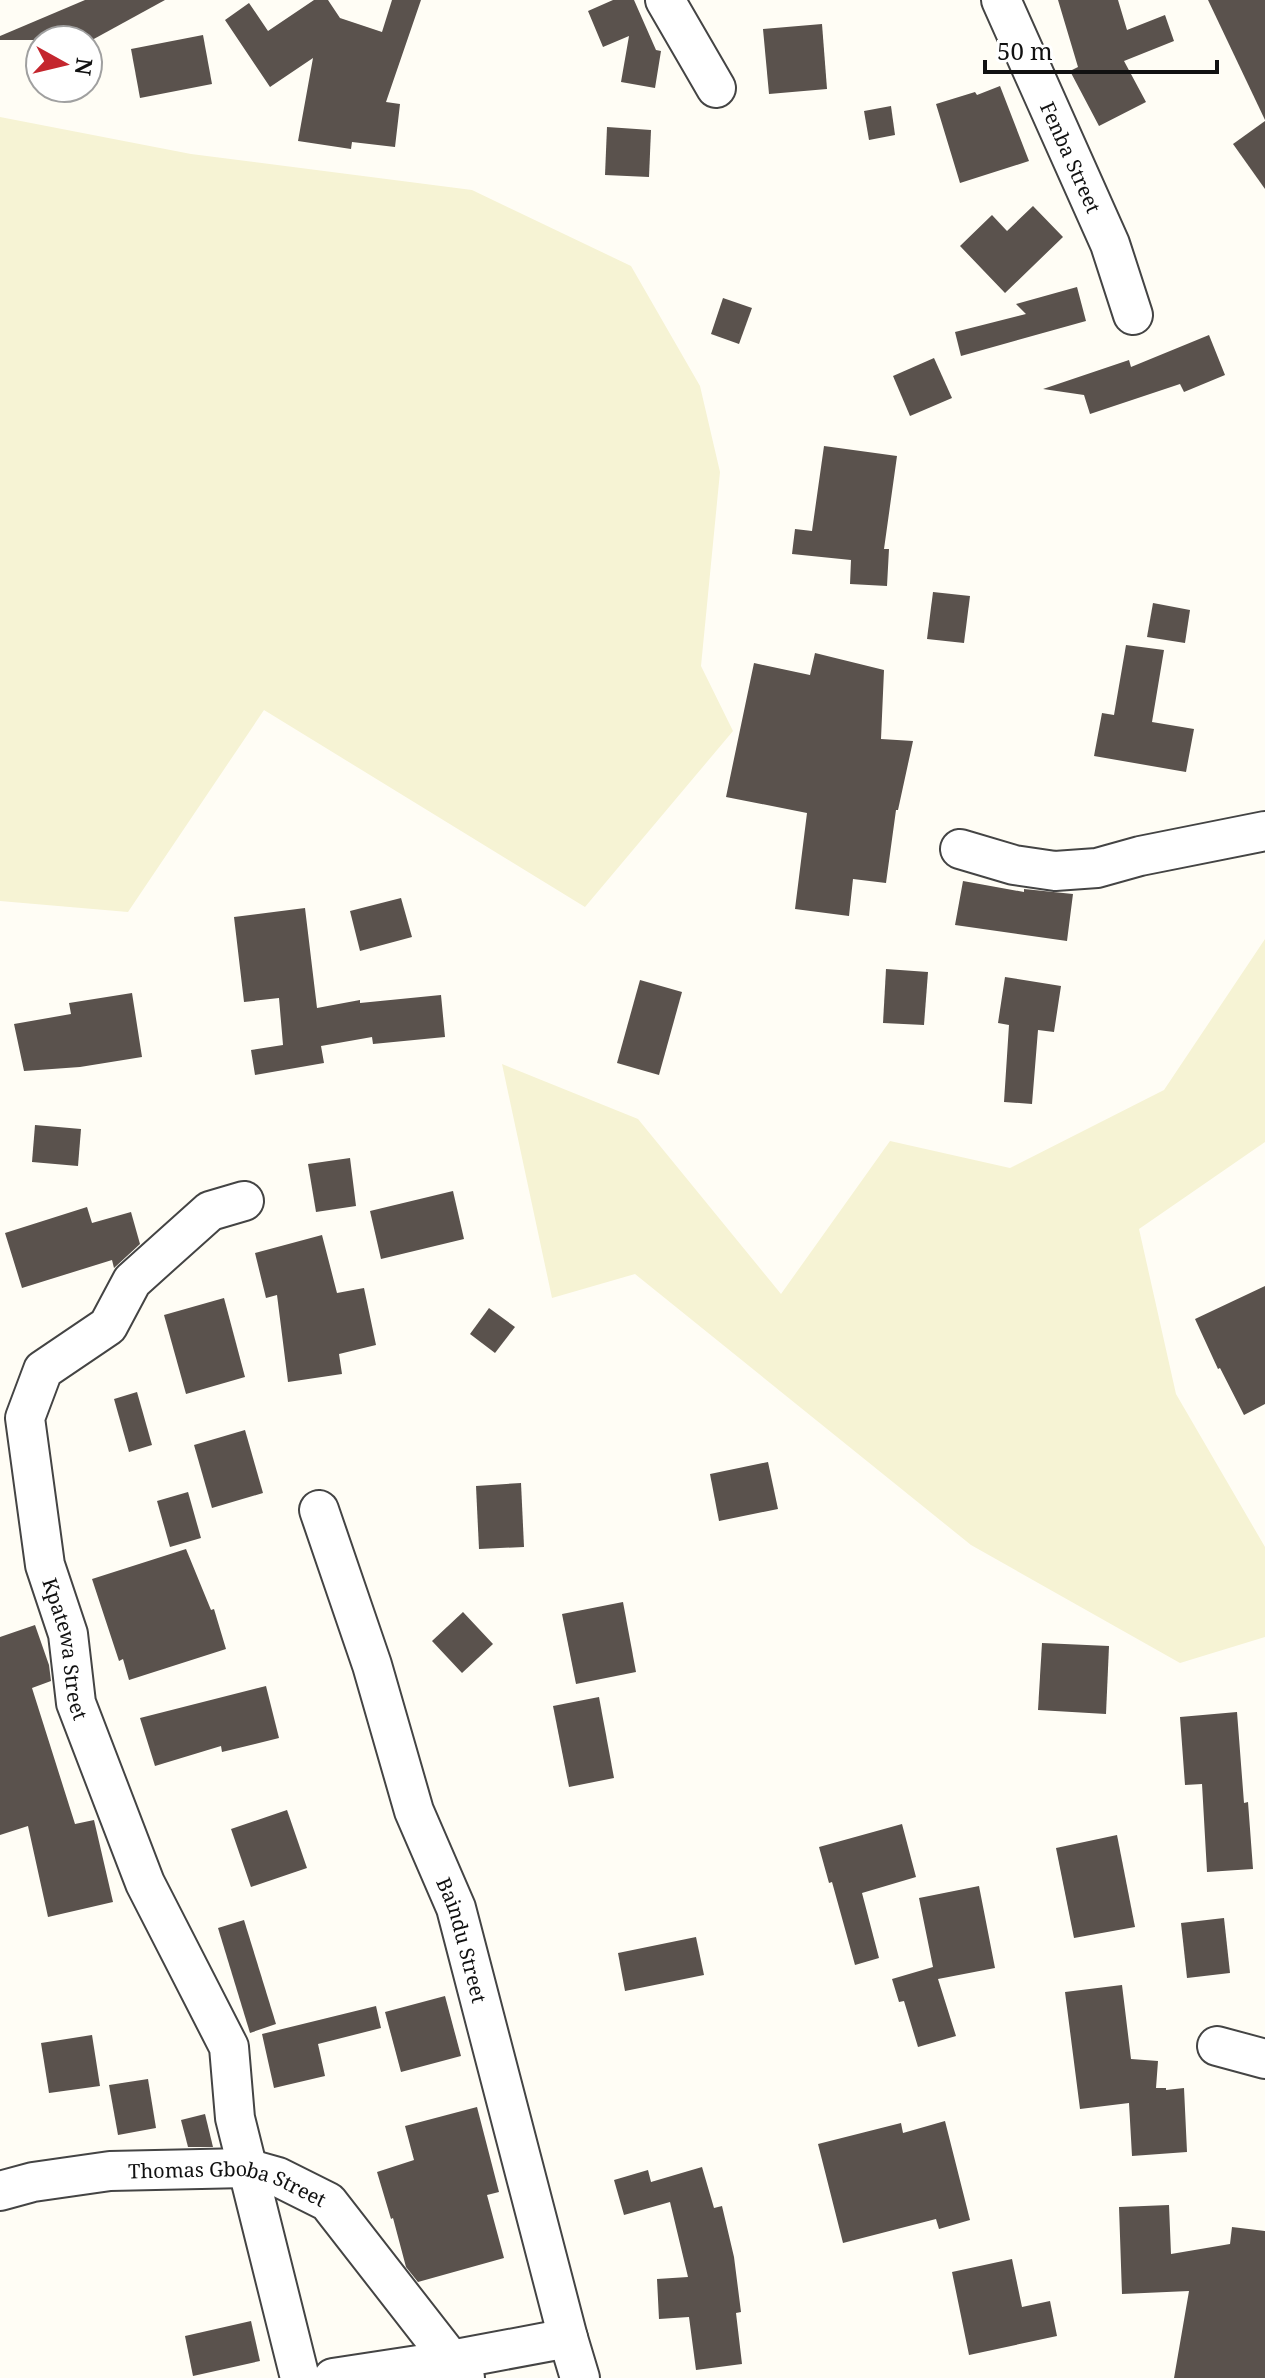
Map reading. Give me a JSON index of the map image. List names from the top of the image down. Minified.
{"streets":{"street":["Fenba Street","Kpatewa Street","Baindu Street","Thomas Gboba Street"]},"crossings":[["Kpatewa Street","Thomas Gboba Street"]],"scale_bar":"50 m","north":"right"}
